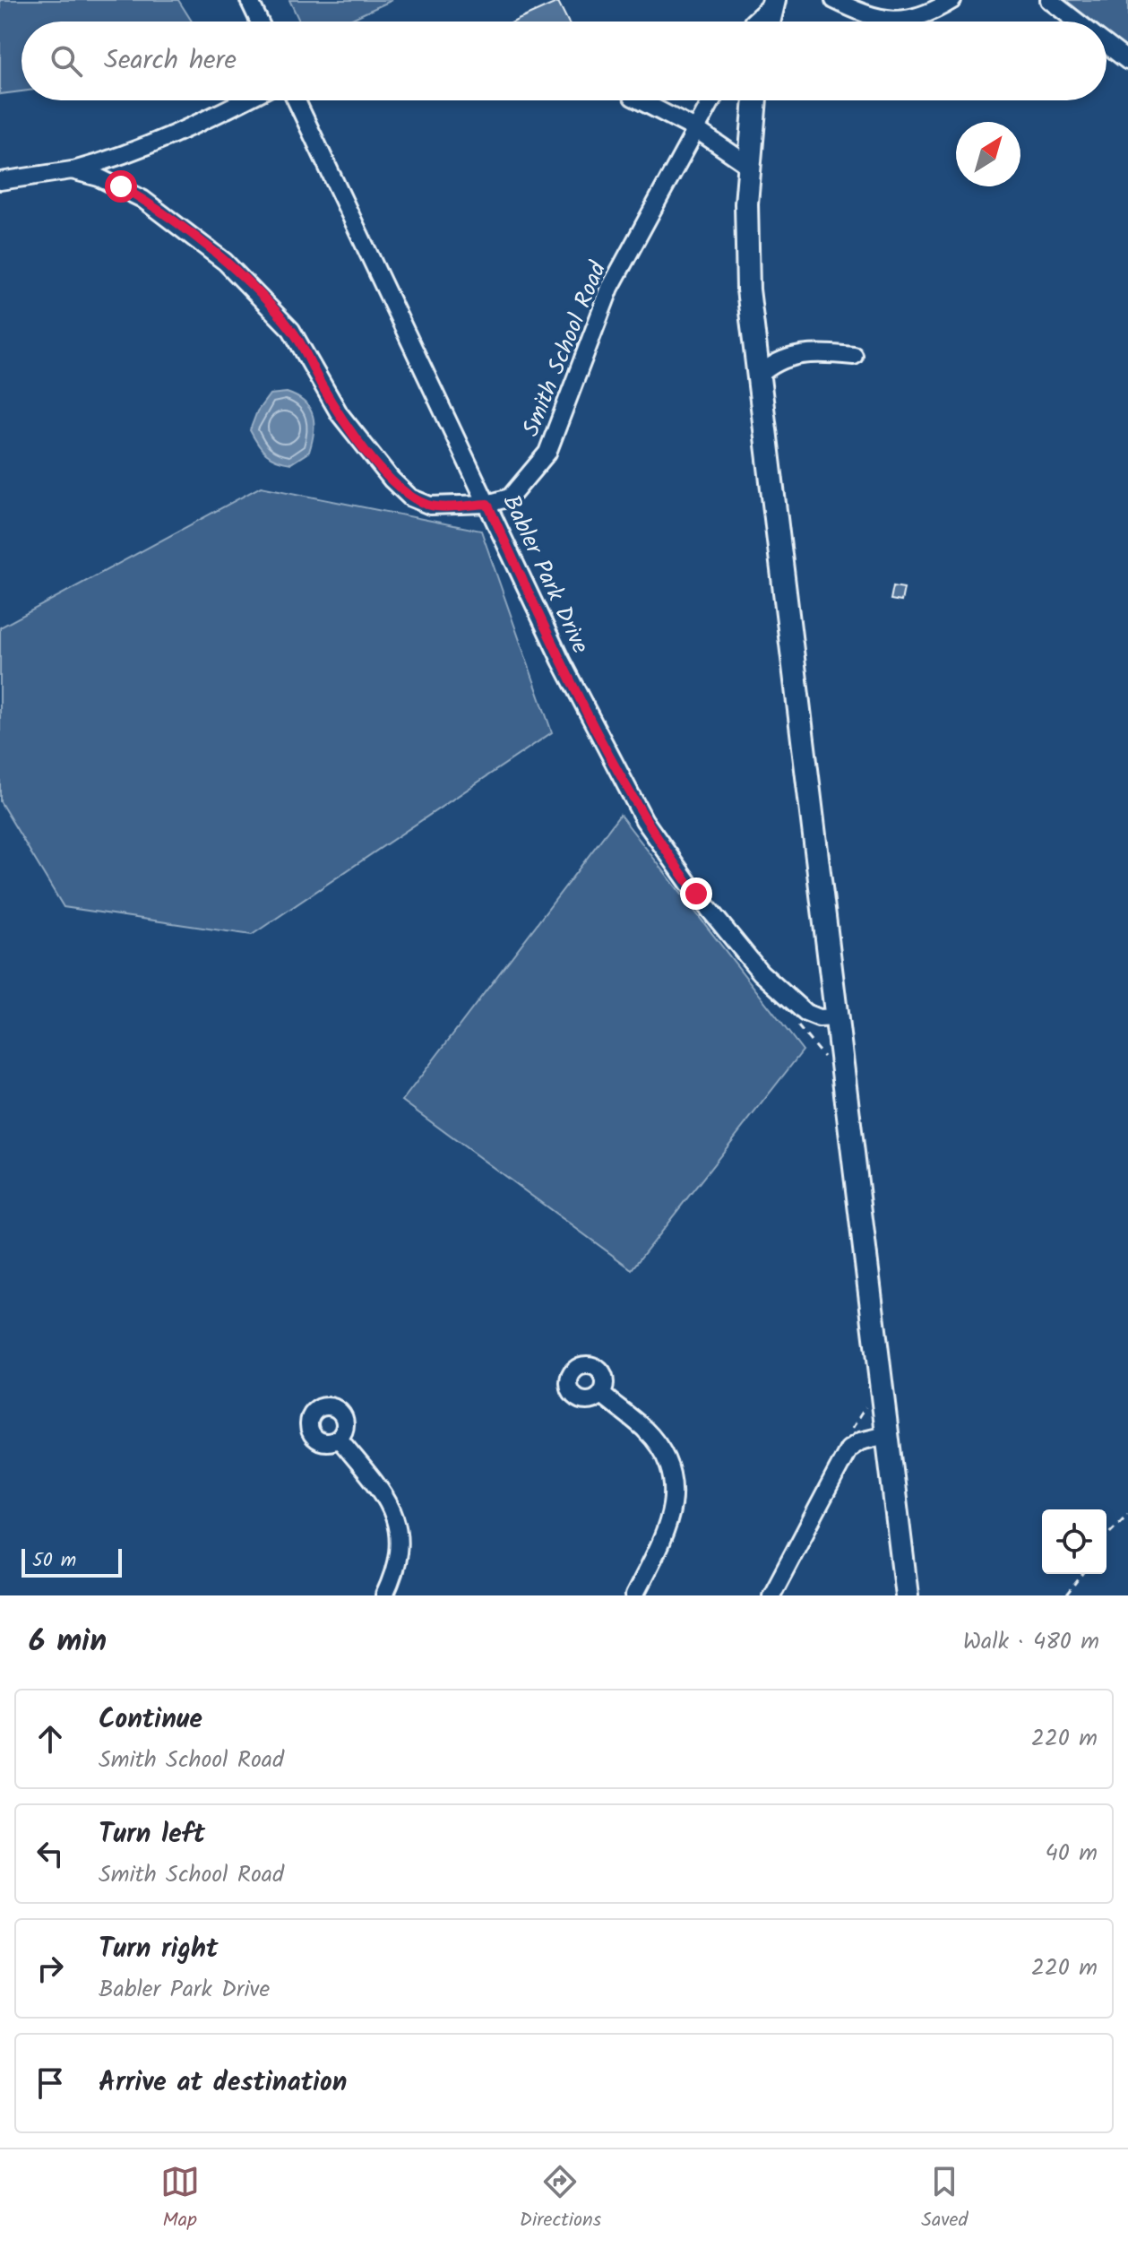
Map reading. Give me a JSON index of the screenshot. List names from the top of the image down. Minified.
{"streets":{"street":["Smith School Road","Babler Park Drive"]},"crossings":[["Smith School Road","Babler Park Drive"]],"scale_bar":"50 m","north":"top right","page":{"search":"Search here","scale":"50 m","heading":["6 min","Walk · 480 m"],"list":[["Continue","Smith School Road","220 m"],["Turn left","Smith School Road","40 m"],["Turn right","Babler Park Drive","220 m"],"Arrive at destination"],"nav":["Map","Directions","Saved"]}}
